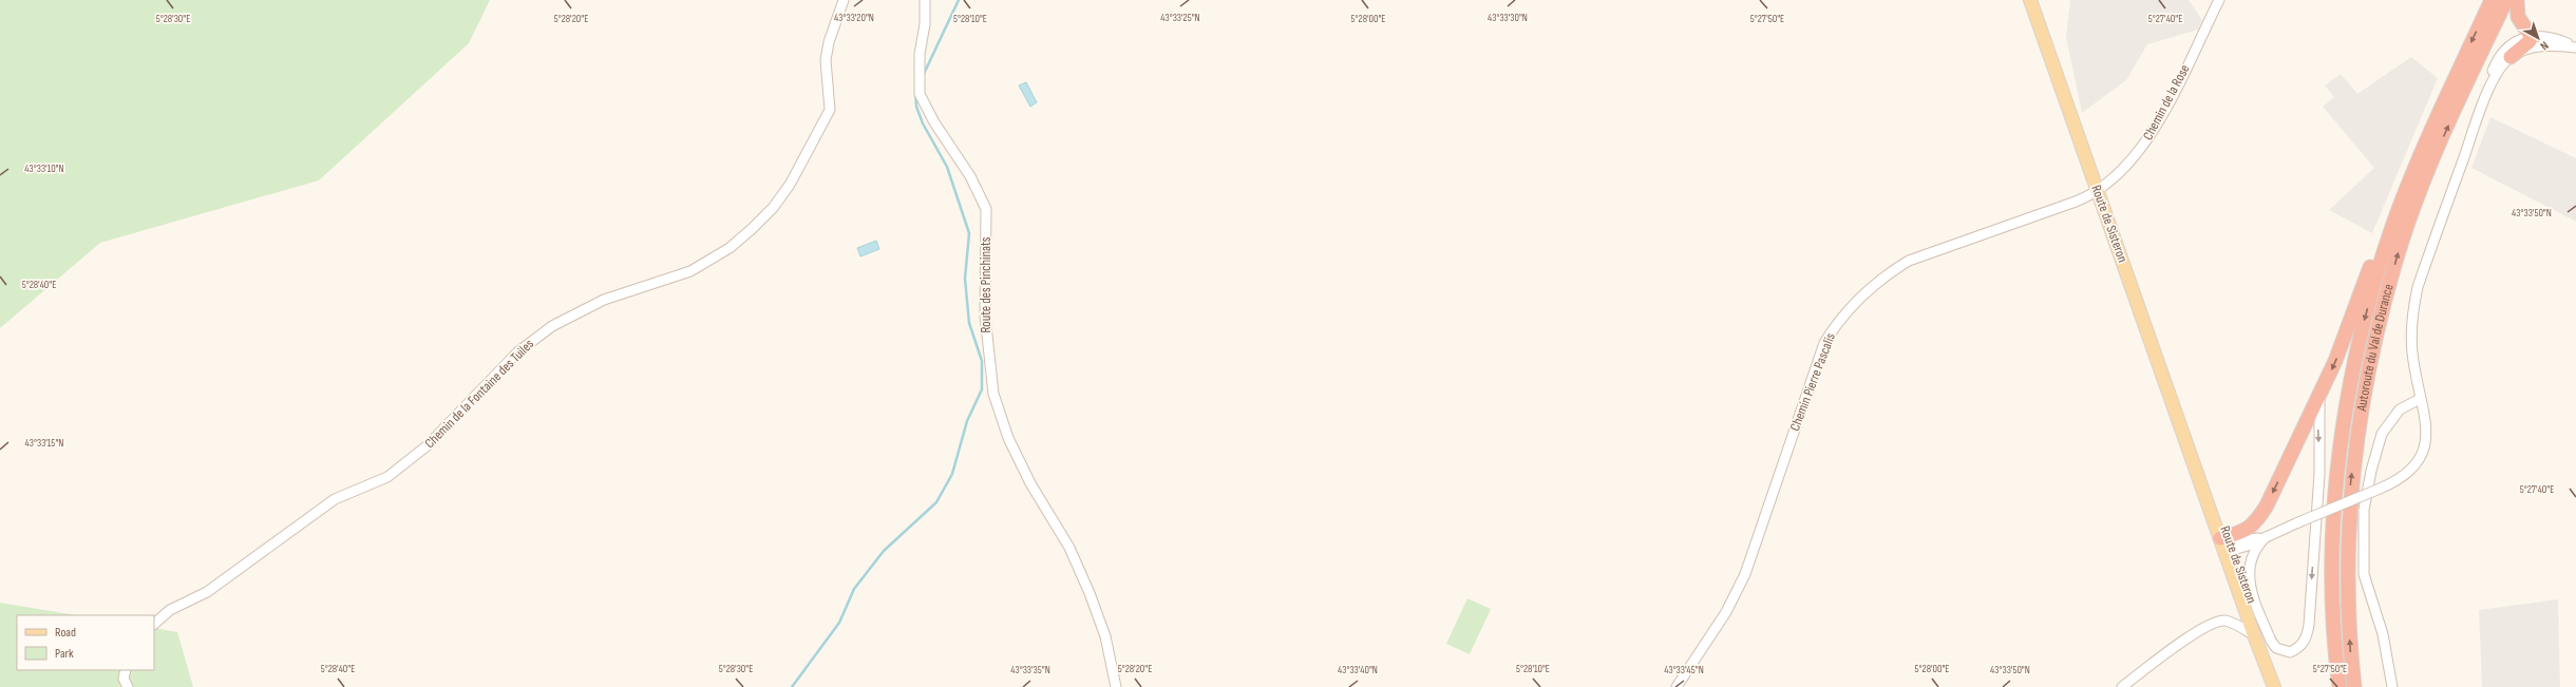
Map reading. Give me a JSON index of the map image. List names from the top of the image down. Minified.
{"streets":{"highway":["Autoroute du Val de Durance"],"main road":["Route de Sisteron"],"street":["Chemin de la Rose","Route des Pinchinats","Chemin Pierre Pascalis","Chemin de la Fontaine des Tuiles"]},"crossings":[["Chemin de la Rose","Route de Sisteron"],["Chemin de la Rose","Chemin Pierre Pascalis"],["Route de Sisteron","Chemin Pierre Pascalis"]],"legend":["Road","Park"],"north":"bottom right","coordinates":["43°33'20\"N","43°33'25\"N","43°33'30\"N","5°28'30\"E","5°28'20\"E","5°28'10\"E","5°28'00\"E","5°27'50\"E","5°27'40\"E","43°33'10\"N","43°33'50\"N","5°28'40\"E","43°33'15\"N","43°33'35\"N","43°33'40\"N","43°33'45\"N"]}
